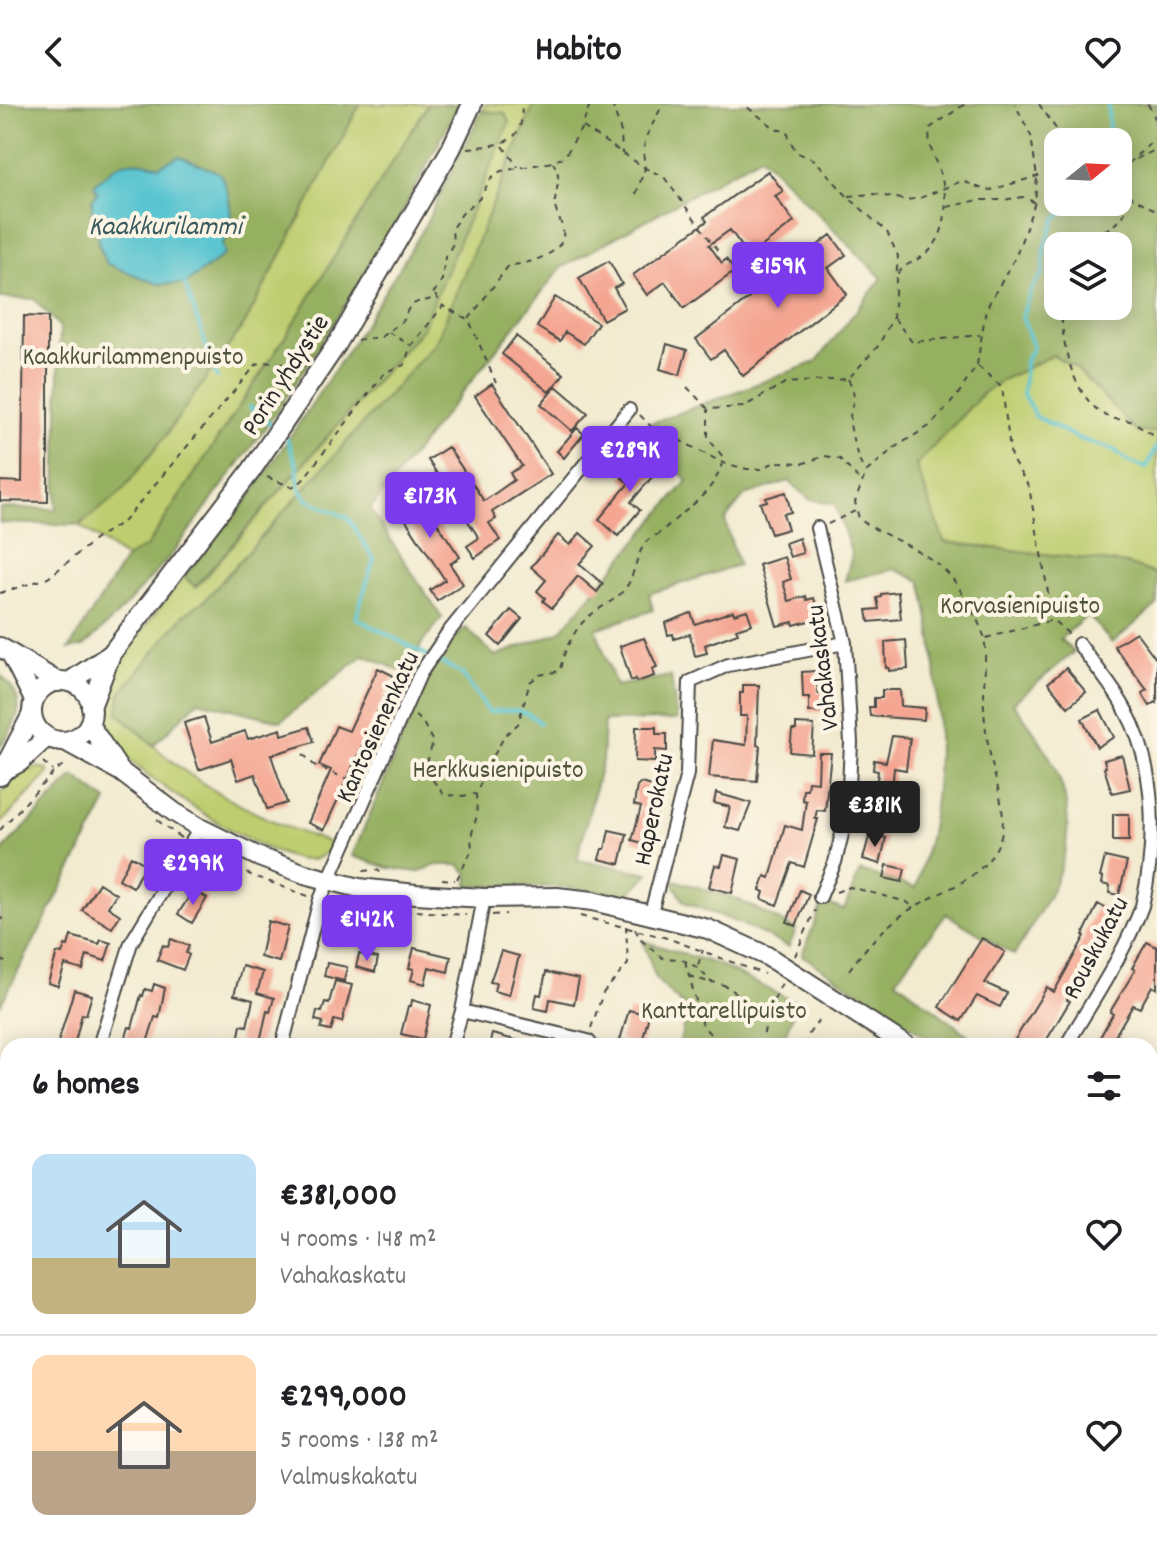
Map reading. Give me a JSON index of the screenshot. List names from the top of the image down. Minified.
{"streets":{"main road":["Porin yhdystie"],"street":["Vahakaskatu","Kantosienenkatu","Haperokatu","Rouskukatu"]},"crossings":[["Vahakaskatu","Haperokatu"]],"water":["Kaakkurilammi"],"parks":["Kaakkurilammenpuisto","Korvasienipuisto","Herkkusienipuisto","Kanttarellipuisto"],"north":"right","page":{"header":"Habito","price":["€159K","€289K","€173K","€381K","€299K","€142K"],"heading":"6 homes","list":[{"name":"€381,000","note":"4 rooms · 148 m² · Vahakaskatu"},{"name":"€299,000","note":"5 rooms · 138 m² · Valmuskakatu"}]}}
